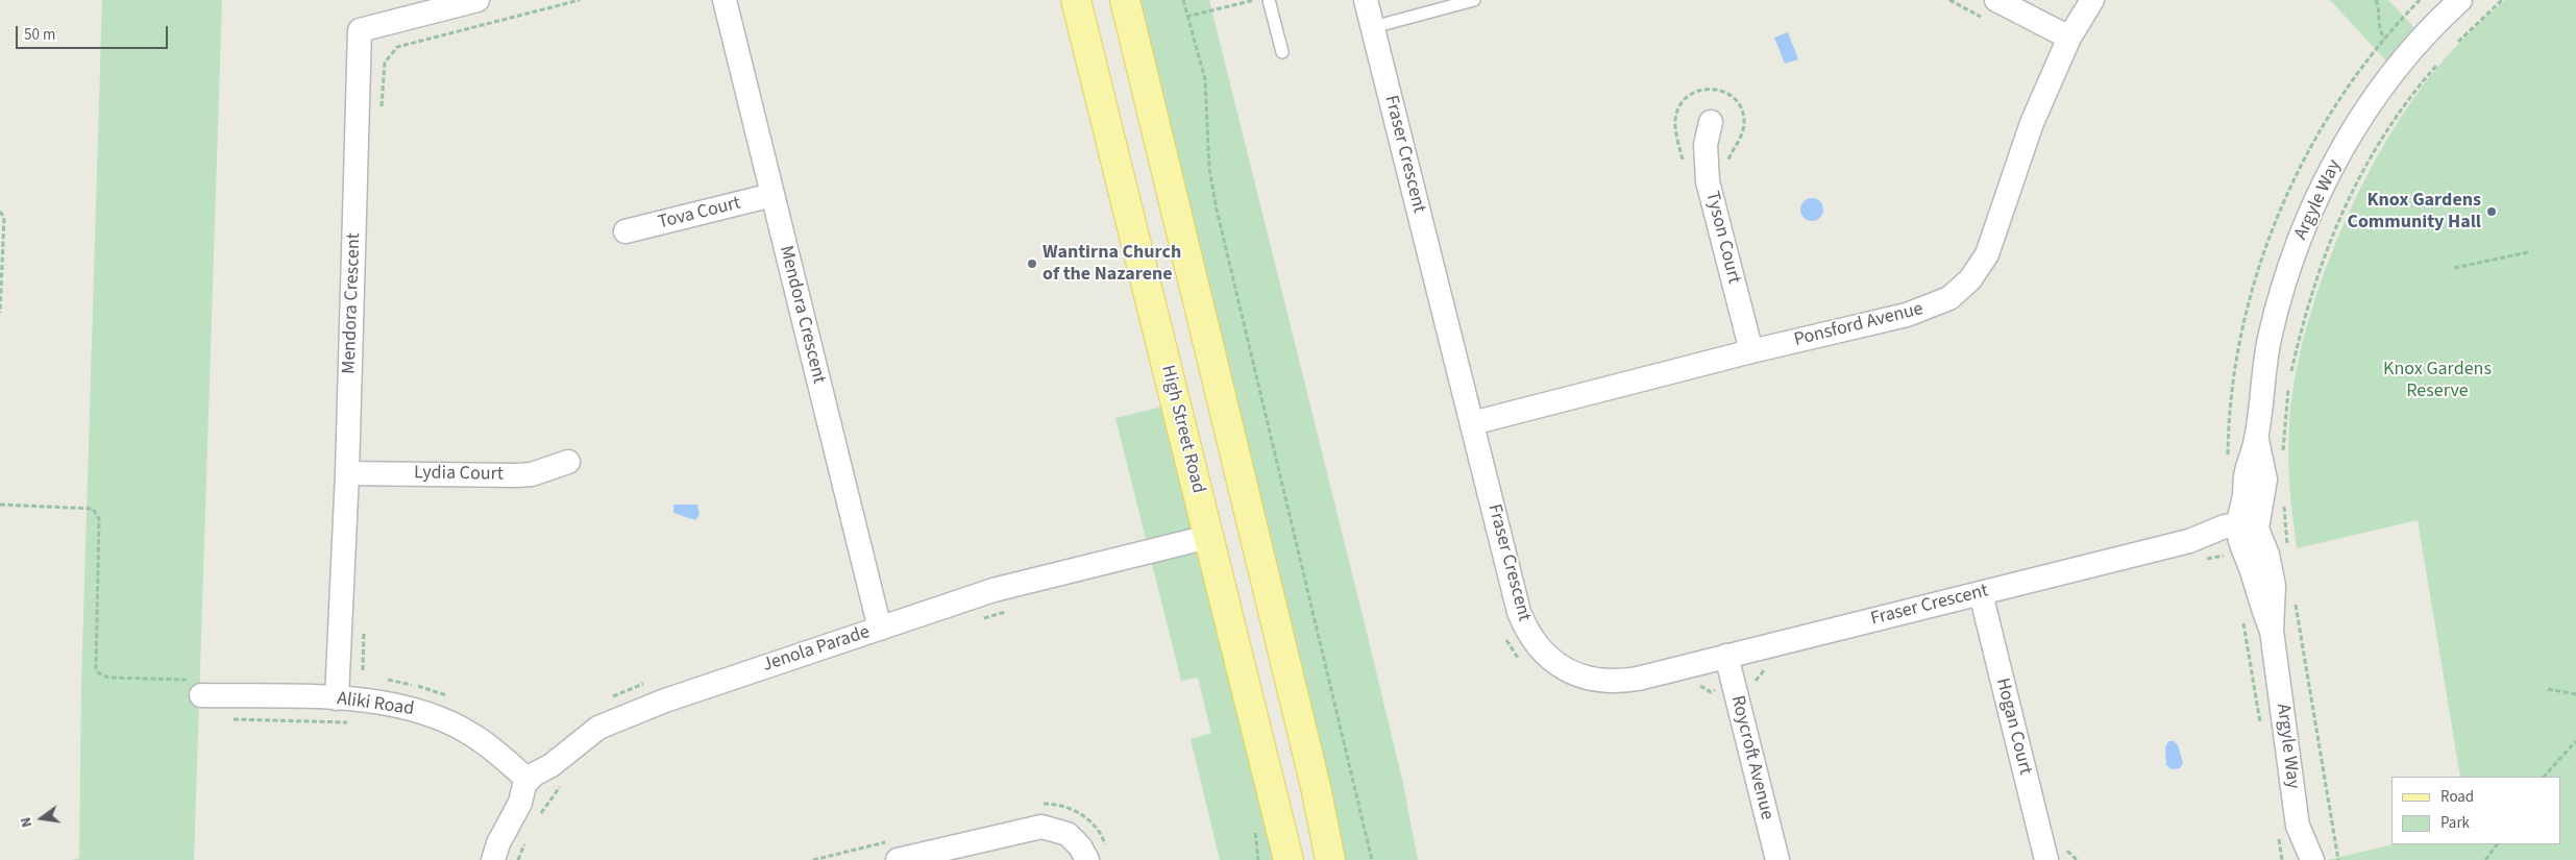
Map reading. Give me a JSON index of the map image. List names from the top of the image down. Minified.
{"streets":{"main road":["High Street Road"],"street":["Fraser Crescent","Argyle Way","Tova Court","Tyson Court","Mendora Crescent","Ponsford Avenue","Lydia Court","Jenola Parade","Aliki Road","Hogan Court","Roycroft Avenue"]},"crossings":[["Fraser Crescent","Argyle Way"],["Fraser Crescent","Ponsford Avenue"],["Fraser Crescent","Hogan Court"],["Fraser Crescent","Roycroft Avenue"],["Tova Court","Mendora Crescent"],["Tyson Court","Ponsford Avenue"],["Mendora Crescent","Lydia Court"],["Mendora Crescent","Jenola Parade"],["Mendora Crescent","Aliki Road"],["High Street Road","Jenola Parade"],["Jenola Parade","Aliki Road"]],"parks":["Knox Gardens Reserve"],"places":["Knox Gardens Community Hall","Wantirna Church of the Nazarene"],"legend":["Road","Park"],"scale_bar":"50 m","north":"left"}
